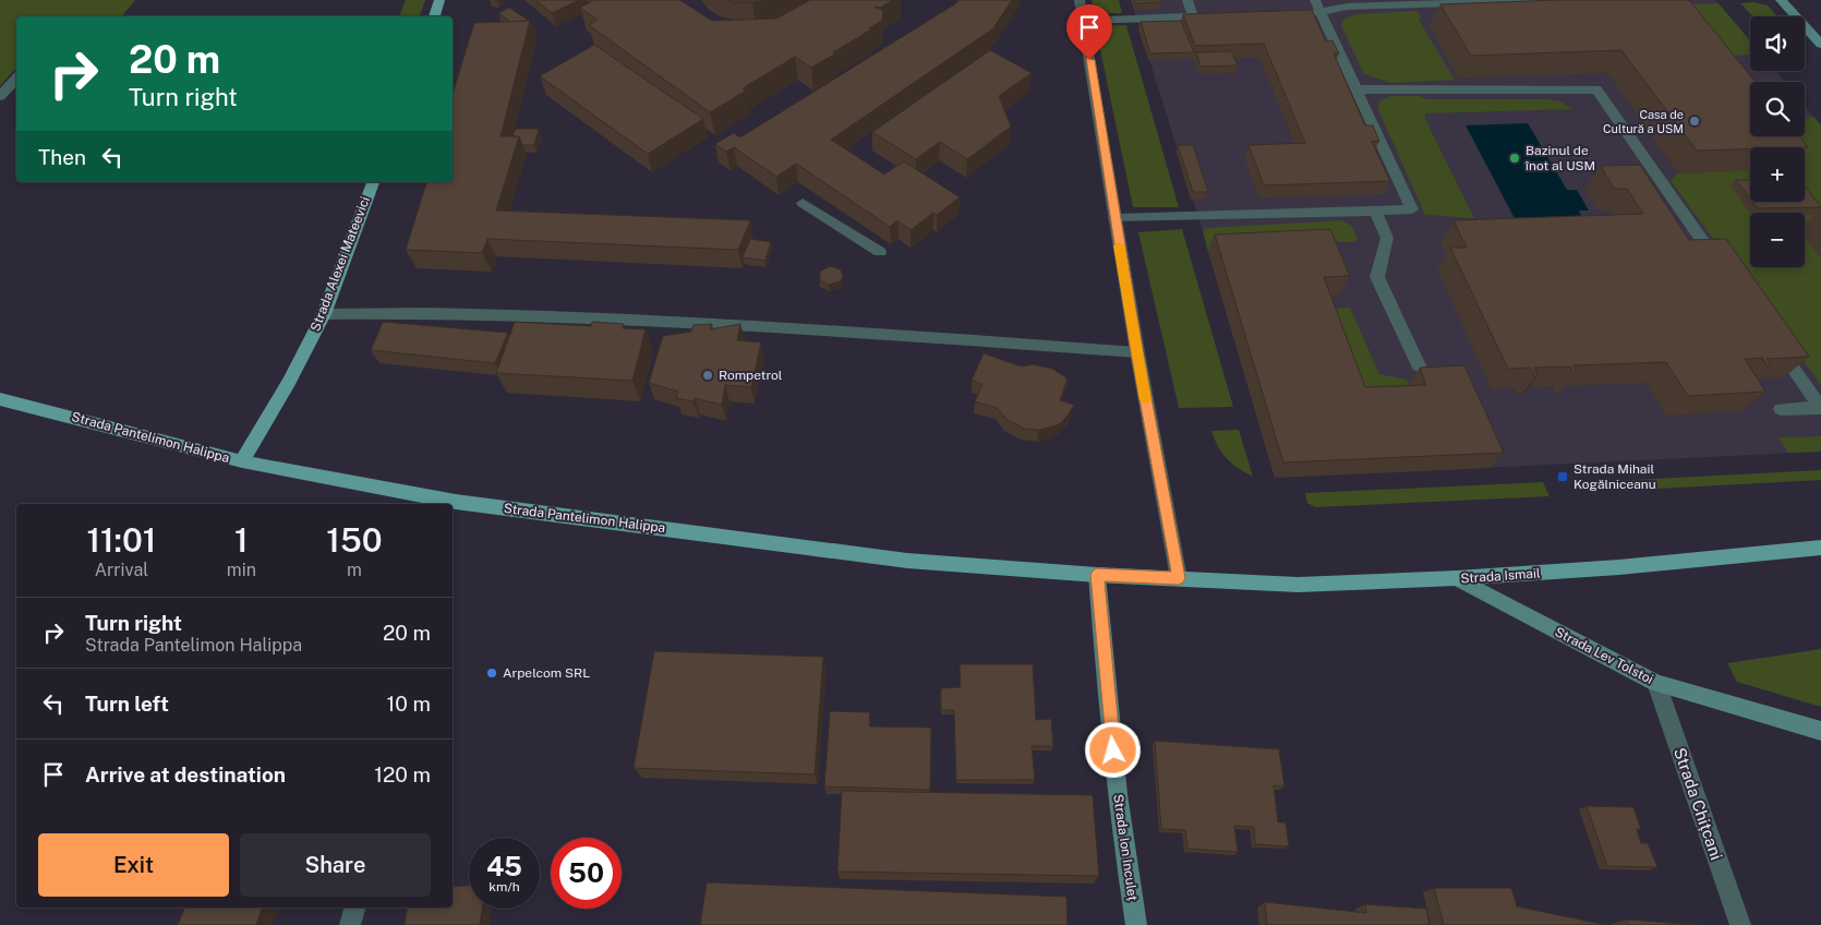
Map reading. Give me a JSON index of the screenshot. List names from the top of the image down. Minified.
{"streets":{"main road":["Strada Alexei Mateevici","Strada Pantelimon Halippa","Strada Ismail","Strada Lev Tolstoi","Strada Ion Inculeț"],"street":["Strada Chițcani"]},"crossings":[["Strada Alexei Mateevici","Strada Pantelimon Halippa"],["Strada Pantelimon Halippa","Strada Ismail"],["Strada Pantelimon Halippa","Strada Ion Inculeț"],["Strada Ismail","Strada Lev Tolstoi"],["Strada Lev Tolstoi","Strada Chițcani"]],"places":{"other":["Casa de Cultură a USM","Bazinul de înot al USM","Rompetrol","Arpelcom SRL"],"transit":["Strada Mihail Kogălniceanu"]},"page":{"map_buttons":["+","−"],"turn":["20 m","Turn right"],"then":"Then","eta":["11:01","Arrival","1","min","150","m"],"list":[{"name":"Turn right","note":"Strada Pantelimon Halippa","value":"20 m"},{"name":"Turn left","value":"10 m"},{"name":"Arrive at destination","value":"120 m"}],"buttons":["Exit","Share"],"speed":"45 km/h","limit":"50"}}
